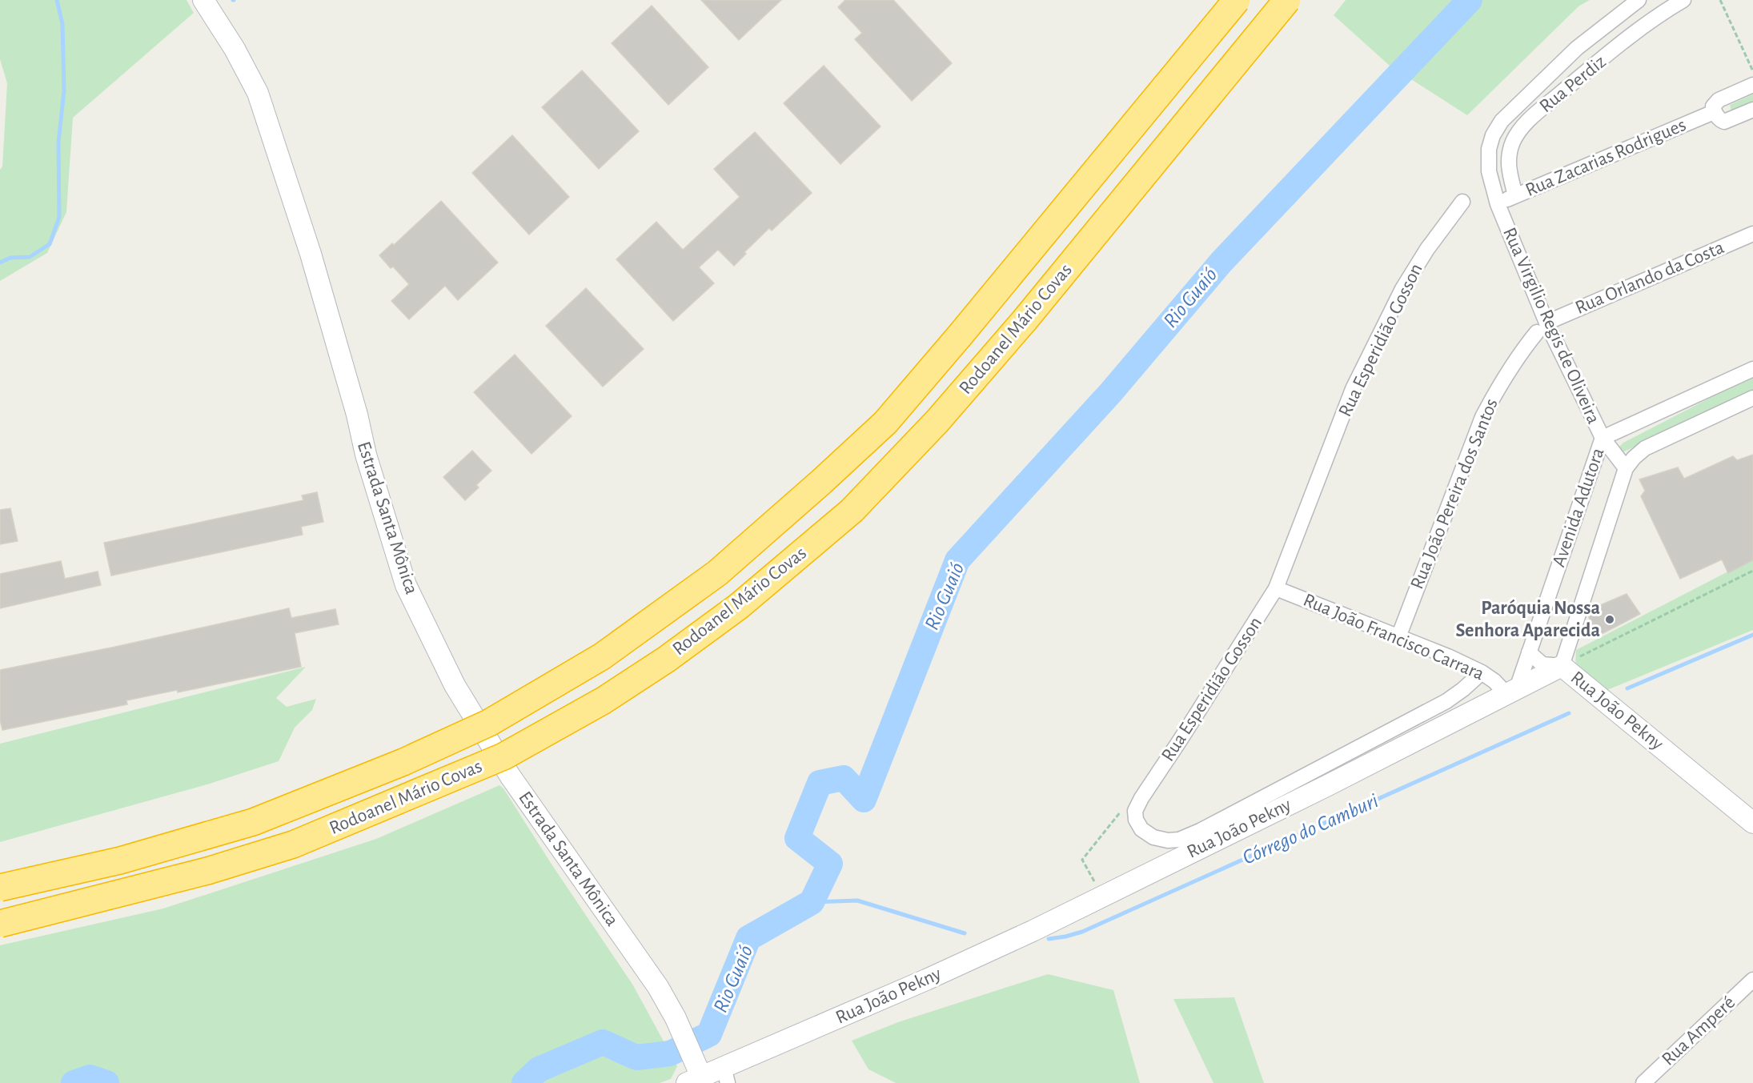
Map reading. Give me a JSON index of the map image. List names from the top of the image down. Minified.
{"streets":{"highway":["Rodoanel Mário Covas"],"street":["Rua Perdiz","Rua Zacarias Rodrigues","Rua Orlando da Costa","Rua Virgilio Regis de Oliveira","Rua Esperidião Gosson","Rua João Pereira dos Santos","Avenida Adutora","Estrada Santa Mônica","Rua João Francisco Carrara","Rua João Pekny","Rua Amperé"]},"crossings":[["Rua Perdiz","Rua Zacarias Rodrigues"],["Rua Zacarias Rodrigues","Rua Virgilio Regis de Oliveira"],["Rua Orlando da Costa","Rua Virgilio Regis de Oliveira"],["Rua Orlando da Costa","Rua João Pereira dos Santos"],["Rua Virgilio Regis de Oliveira","Rua João Pereira dos Santos"],["Rua Virgilio Regis de Oliveira","Avenida Adutora"],["Rua Esperidião Gosson","Rua João Francisco Carrara"],["Rua João Pereira dos Santos","Rua João Francisco Carrara"],["Avenida Adutora","Rua João Francisco Carrara"],["Avenida Adutora","Rua João Pekny"],["Estrada Santa Mônica","Rua João Pekny"],["Rua João Francisco Carrara","Rua João Pekny"]],"water":["Rio Guaió","Córrego do Camburi"],"places":["Paróquia Nossa Senhora Aparecida"]}
